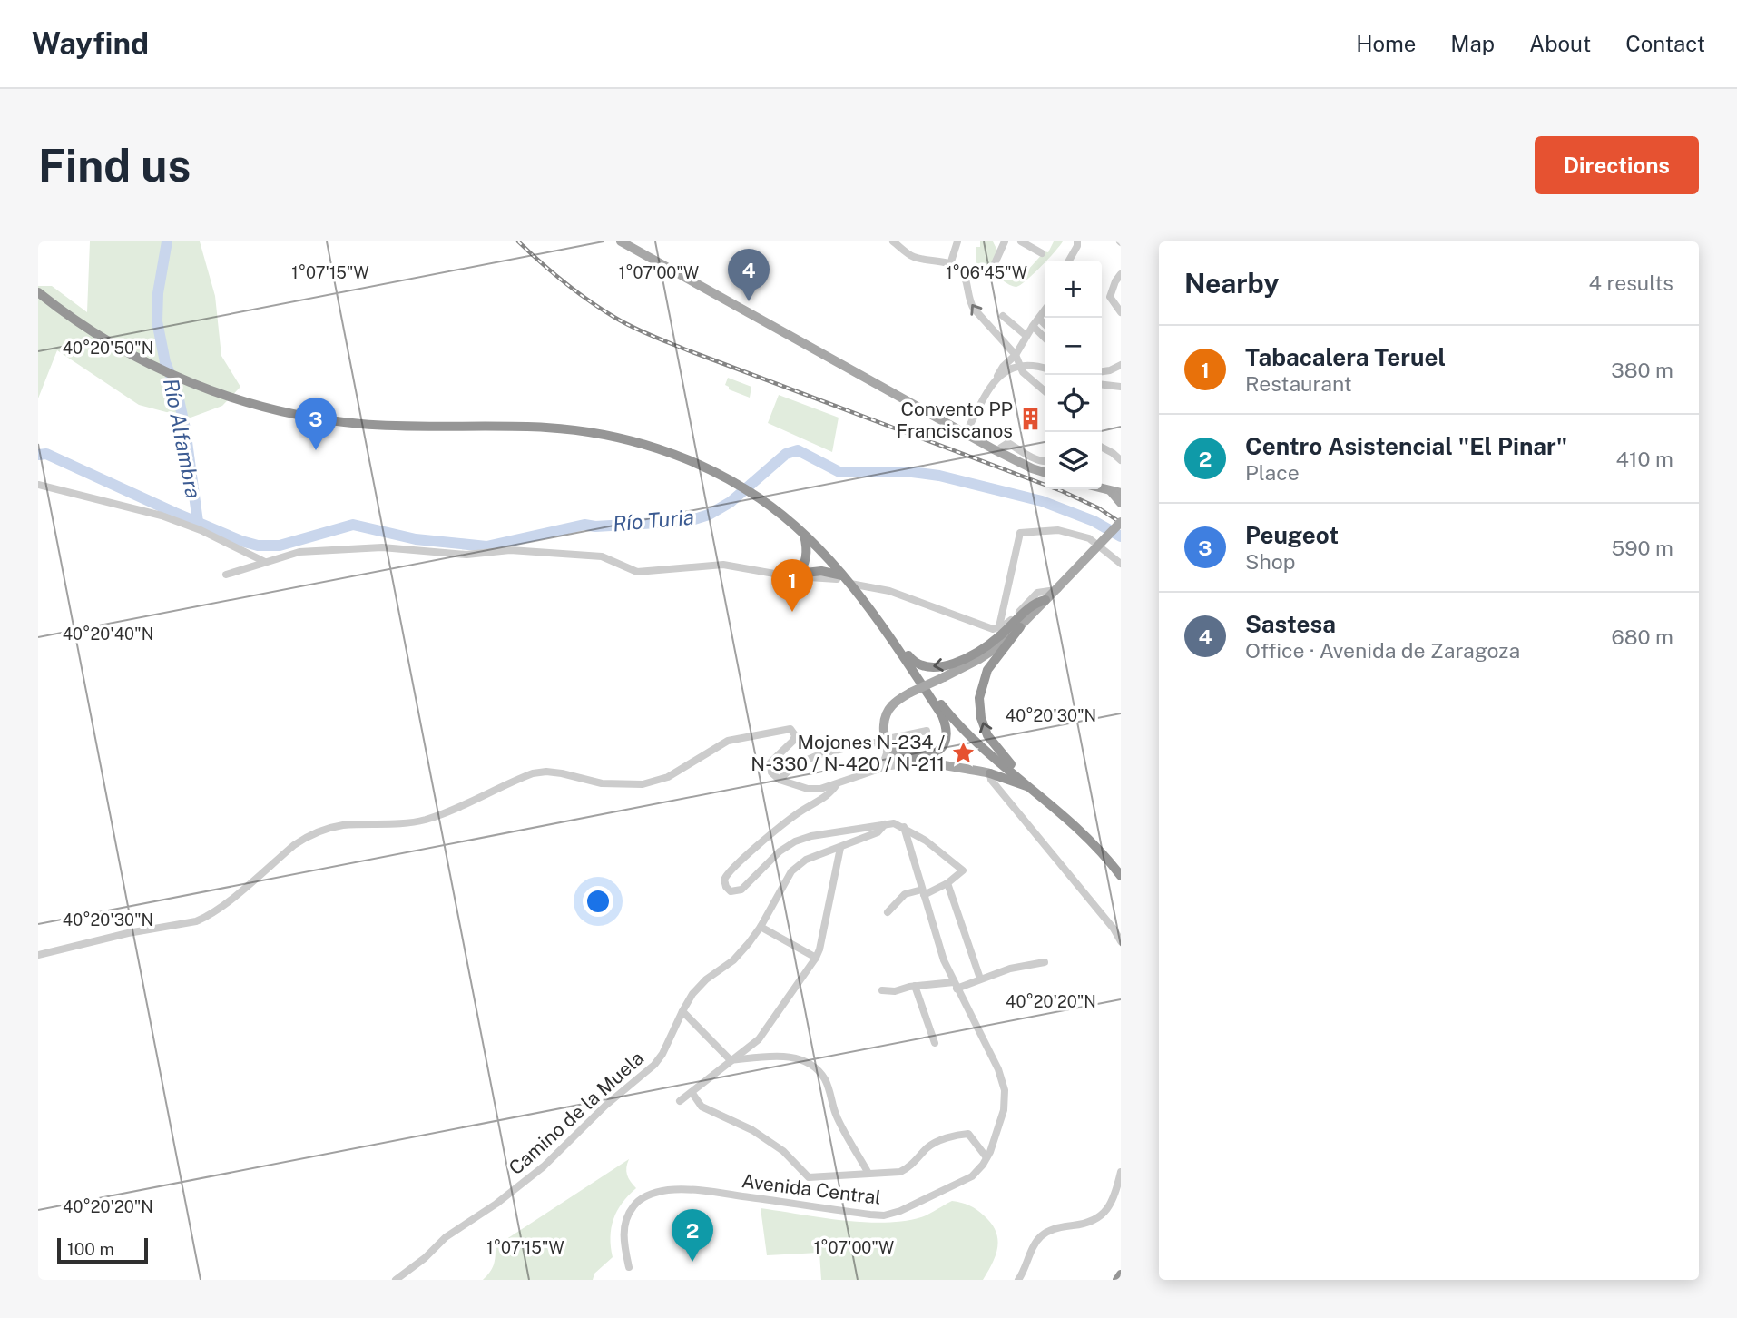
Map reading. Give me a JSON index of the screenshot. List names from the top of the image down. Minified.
{"streets":{"street":["Camino de la Muela","Avenida Central"]},"water":["Río Alfambra","Río Turia"],"places":{"building":["Convento PP Franciscanos"],"place":["Mojones N-234 / N-330 / N-420 / N-211"]},"scale_bar":"100 m","page":{"header":"Wayfind","nav":["Home","Map","About","Contact"],"buttons":"Directions","title":"Find us","heading":["Nearby","4 results"],"pins":["4","3","1","2"],"map_buttons":["+","−"],"list":[{"mark":"1","name":"Tabacalera Teruel","note":"Restaurant","value":"380 m"},{"mark":"2","name":"Centro Asistencial \"El Pinar\"","note":"Place","value":"410 m"},{"mark":"3","name":"Peugeot","note":"Shop","value":"590 m"},{"mark":"4","name":"Sastesa","note":"Office · Avenida de Zaragoza","value":"680 m"}],"scale":"100 m"},"coordinates":["1°07'15\"W","1°07'00\"W","1°06'45\"W","40°20'50\"N","40°20'40\"N","40°20'30\"N","40°20'20\"N"]}
